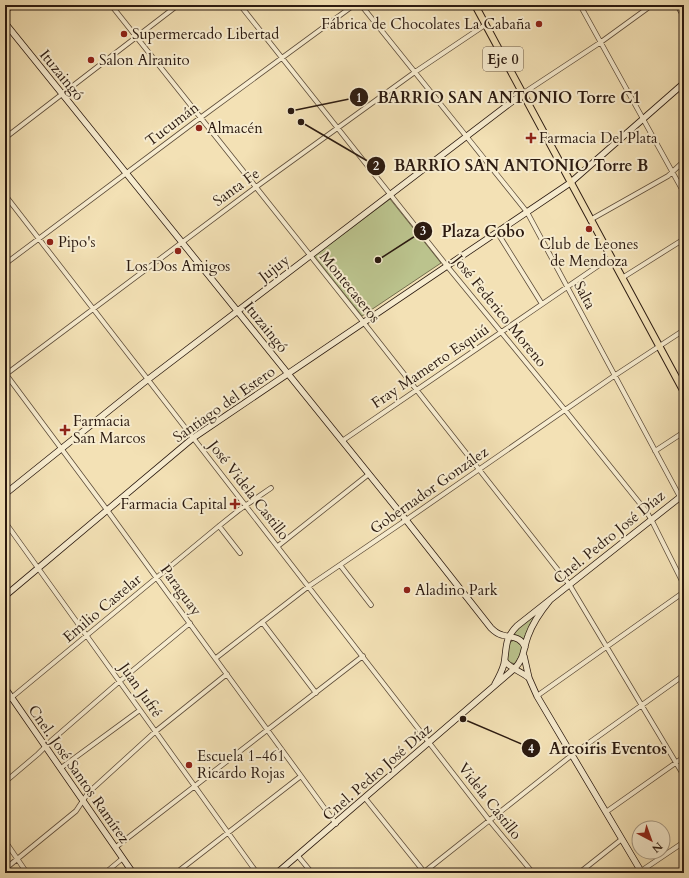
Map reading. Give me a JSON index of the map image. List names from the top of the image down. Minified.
{"streets":{"main road":["Eje 0"],"street":["Ituzaingó","Tucumán","Santa Fe","Jujuy","Montecaseros","Salta","José Federico Moreno","Fray Mamerto Esquiú","Santiago del Estero","José Videla Castillo","Gobernador González","Cnel. Pedro José Díaz","Paraguay","Emilio Castelar","Juan Jufré","Cnel. José Santos Ramírez","Videla Castillo"]},"crossings":[["Eje 0","Santa Fe"],["Eje 0","Jujuy"],["Eje 0","Fray Mamerto Esquiú"],["Eje 0","Santiago del Estero"],["Eje 0","Gobernador González"],["Ituzaingó","Tucumán"],["Ituzaingó","Santa Fe"],["Ituzaingó","Jujuy"],["Ituzaingó","Fray Mamerto Esquiú"],["Ituzaingó","Santiago del Estero"],["Ituzaingó","Gobernador González"],["Ituzaingó","Cnel. Pedro José Díaz"],["Tucumán","Montecaseros"],["Tucumán","José Federico Moreno"],["Tucumán","José Videla Castillo"],["Santa Fe","Montecaseros"],["Santa Fe","Salta"],["Santa Fe","José Federico Moreno"],["Santa Fe","José Videla Castillo"],["Santa Fe","Paraguay"],["Jujuy","Montecaseros"],["Jujuy","Salta"],["Jujuy","José Federico Moreno"],["Jujuy","José Videla Castillo"],["Jujuy","Paraguay"],["Montecaseros","Fray Mamerto Esquiú"],["Montecaseros","Santiago del Estero"],["Montecaseros","Gobernador González"],["Montecaseros","Cnel. Pedro José Díaz"],["Salta","Fray Mamerto Esquiú"],["Salta","Santiago del Estero"],["Salta","Gobernador González"],["Salta","Cnel. Pedro José Díaz"],["José Federico Moreno","Fray Mamerto Esquiú"],["José Federico Moreno","Santiago del Estero"],["José Federico Moreno","Gobernador González"],["José Federico Moreno","Cnel. Pedro José Díaz"],["Santiago del Estero","José Videla Castillo"],["Santiago del Estero","Paraguay"],["Santiago del Estero","Juan Jufré"],["José Videla Castillo","Gobernador González"],["José Videla Castillo","Cnel. Pedro José Díaz"],["José Videla Castillo","Emilio Castelar"],["José Videla Castillo","Videla Castillo"],["Gobernador González","Paraguay"],["Cnel. Pedro José Díaz","Paraguay"],["Cnel. Pedro José Díaz","Videla Castillo"],["Paraguay","Emilio Castelar"],["Emilio Castelar","Juan Jufré"],["Emilio Castelar","Cnel. José Santos Ramírez"]],"places":{"other":["Fábrica de Chocolates La Cabaña","Supermercado Libertad","Salon Alranito","BARRIO SAN ANTONIO Torre C1","BARRIO SAN ANTONIO Torre B","Almacén","Club de Leones de Mendoza","Pipo's","Los Dos Amigos","Plaza Cobo","Aladino Park","Arcoiris Eventos","Escuela 1-461 Ricardo Rojas"],"health":["Farmacia Del Plata","Farmacia San Marcos","Farmacia Capital"]},"north":"bottom right"}
